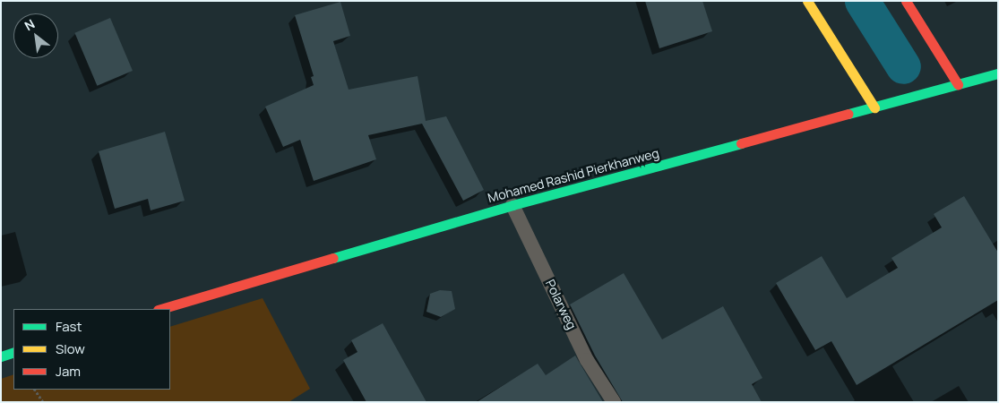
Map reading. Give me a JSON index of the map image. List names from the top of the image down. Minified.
{"streets":{"street":["Mohamed Rashid Pierkhanweg"],"lane":["Polarweg"]},"crossings":[["Mohamed Rashid Pierkhanweg","Polarweg"]],"legend":["Fast","Slow","Jam"],"north":"top left"}
